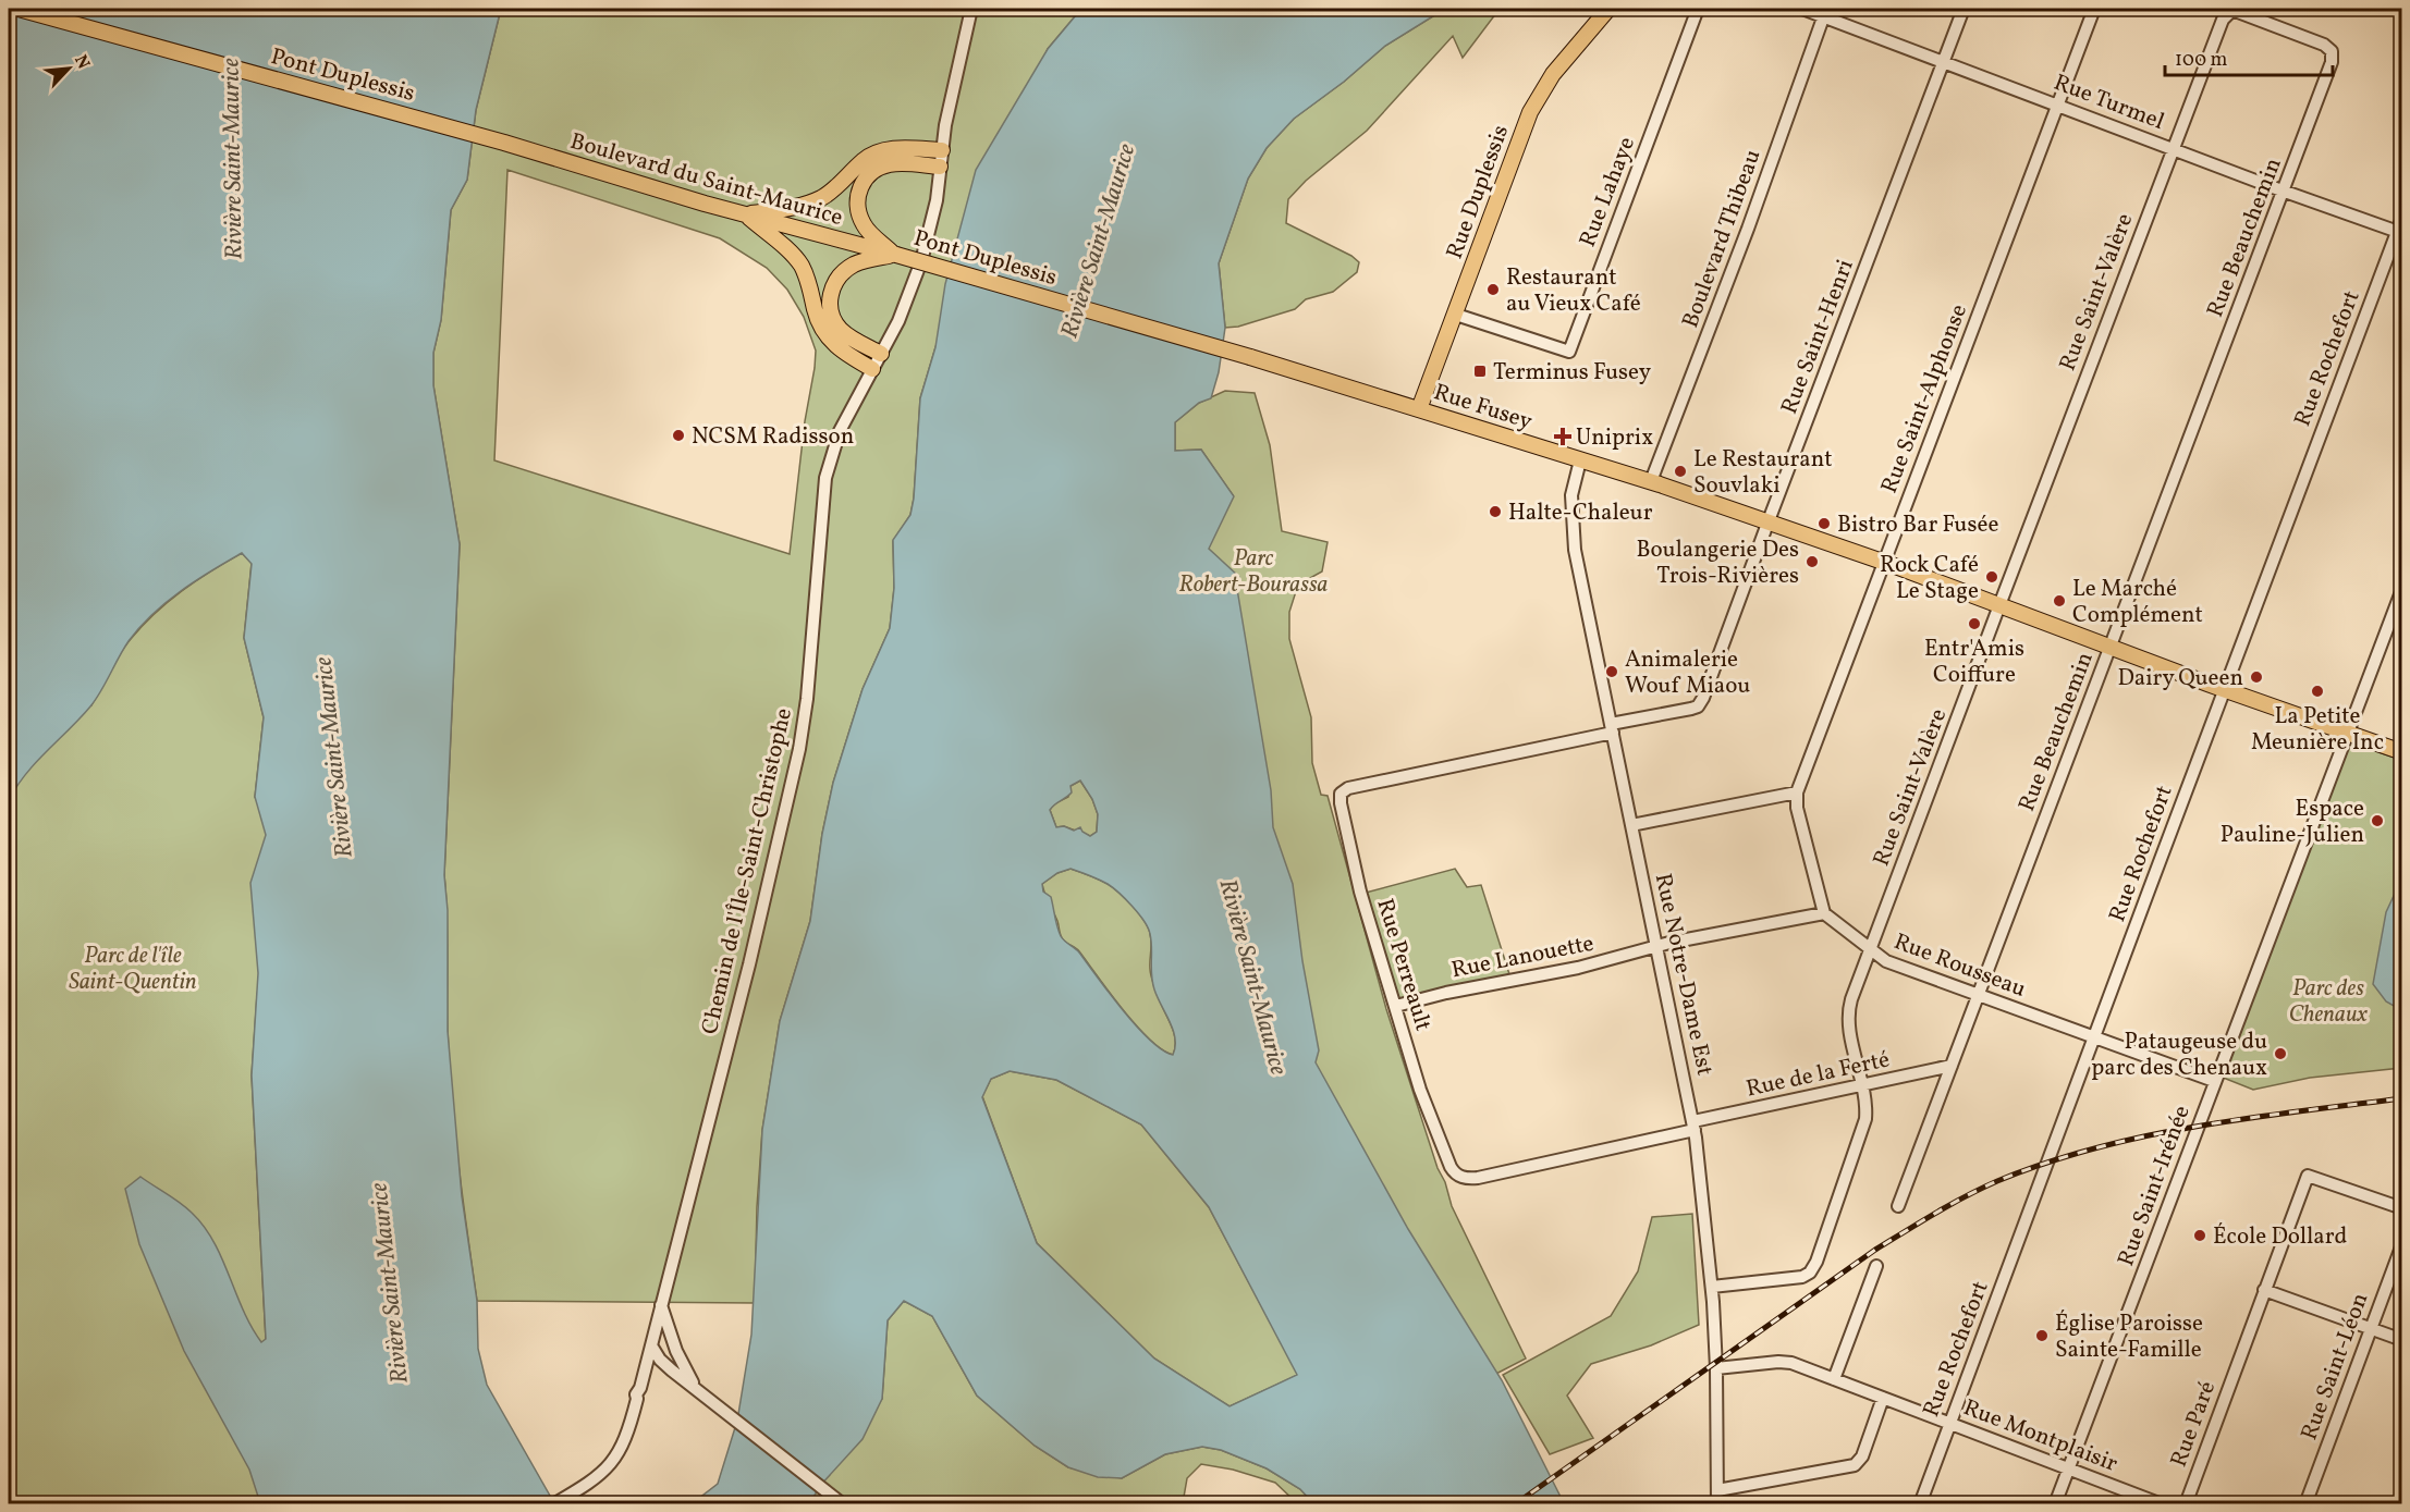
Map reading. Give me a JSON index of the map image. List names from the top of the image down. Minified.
{"streets":{"main road":["Pont Duplessis","Boulevard du Saint-Maurice","Rue Duplessis","Rue Fusey"],"street":["Rue Turmel","Rue Lahaye","Rue Beauchemin","Boulevard Thibeau","Rue Saint-Valère","Rue Saint-Henri","Rue Rochefort","Rue Saint-Alphonse","Chemin de l'Île-Saint-Christophe","Rue Lanouette","Rue Perreault","Rue Rousseau","Rue Notre-Dame Est","Rue de la Ferté","Rue Saint-Irénée","Rue Saint-Léon","Rue Paré","Rue Montplaisir"]},"crossings":[["Pont Duplessis","Boulevard du Saint-Maurice"],["Pont Duplessis","Rue Fusey"],["Rue Turmel","Rue Beauchemin"],["Rue Turmel","Boulevard Thibeau"],["Rue Turmel","Rue Saint-Valère"],["Rue Turmel","Rue Saint-Henri"],["Rue Turmel","Rue Rochefort"],["Rue Turmel","Rue Saint-Alphonse"],["Rue Duplessis","Rue Lahaye"],["Rue Duplessis","Rue Fusey"],["Rue Beauchemin","Rue Saint-Valère"],["Rue Beauchemin","Rue Fusey"],["Rue Beauchemin","Rue Rousseau"],["Rue Beauchemin","Rue de la Ferté"],["Boulevard Thibeau","Rue Fusey"],["Rue Saint-Valère","Rue Fusey"],["Rue Saint-Valère","Rue Rousseau"],["Rue Saint-Valère","Rue Notre-Dame Est"],["Rue Saint-Valère","Rue de la Ferté"],["Rue Saint-Henri","Rue Fusey"],["Rue Saint-Henri","Rue Perreault"],["Rue Saint-Henri","Rue Notre-Dame Est"],["Rue Rochefort","Rue Fusey"],["Rue Rochefort","Rue Rousseau"],["Rue Rochefort","Rue Montplaisir"],["Rue Saint-Alphonse","Rue Fusey"],["Rue Fusey","Rue Notre-Dame Est"],["Rue Fusey","Rue Saint-Irénée"],["Rue Lanouette","Rue Perreault"],["Rue Lanouette","Rue Notre-Dame Est"],["Rue Perreault","Rue Notre-Dame Est"],["Rue Perreault","Rue de la Ferté"],["Rue Rousseau","Rue Saint-Irénée"],["Rue Notre-Dame Est","Rue de la Ferté"],["Rue Notre-Dame Est","Rue Montplaisir"],["Rue Saint-Irénée","Rue Montplaisir"]],"water":["Rivière Saint-Maurice"],"parks":["Parc Robert-Bourassa","Parc de l'île Saint-Quentin","Parc des Chenaux"],"places":{"other":["Restaurant au Vieux Café","NCSM Radisson","Le Restaurant Souvlaki","Halte-Chaleur","Bistro Bar Fusée","Boulangerie Des Trois-Rivières","Rock Café Le Stage","Le Marché Complément","Entr'Amis Coiffure","Animalerie Wouf Miaou","Dairy Queen","La Petite Meunière Inc","Espace Pauline-Julien","Pataugeuse du parc des Chenaux","École Dollard","Église Paroisse Sainte-Famille"],"transit":["Terminus Fusey"],"health":["Uniprix"]},"scale_bar":"100 m","north":"top right"}
